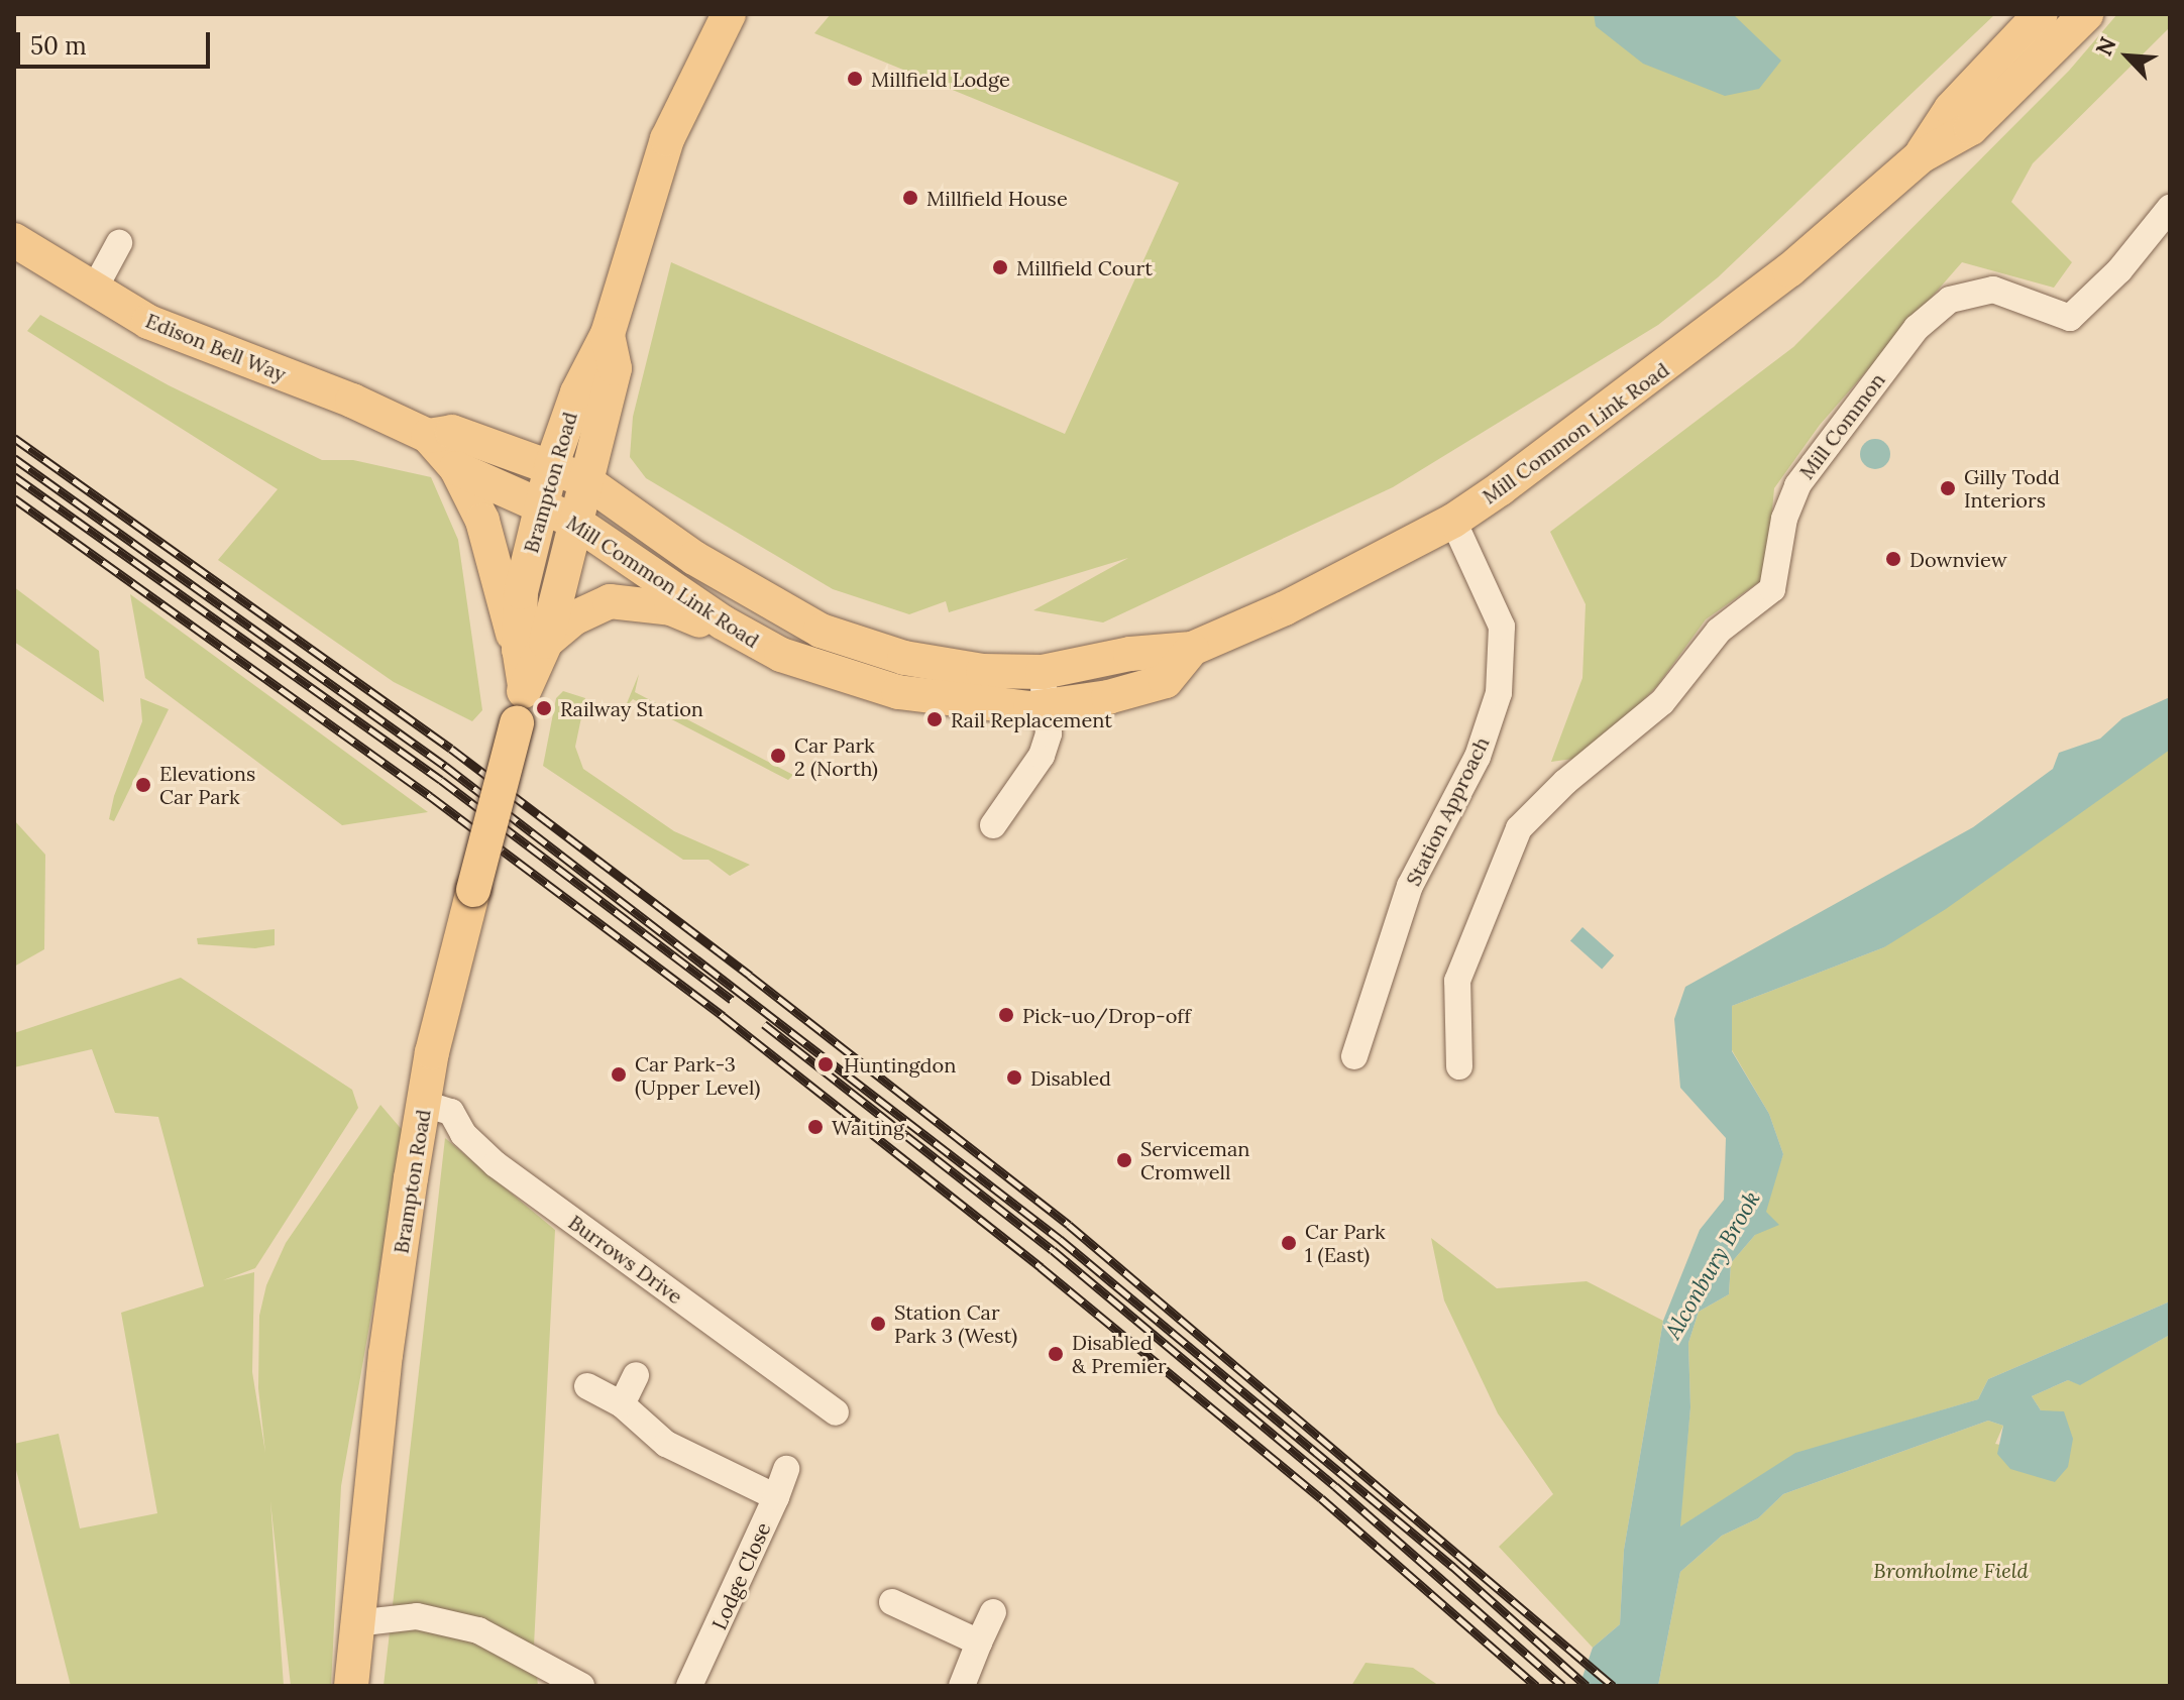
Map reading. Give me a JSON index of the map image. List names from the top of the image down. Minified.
{"streets":{"main road":["Edison Bell Way","Mill Common Link Road","Brampton Road"],"street":["Mill Common","Station Approach","Burrows Drive","Lodge Close"]},"crossings":[["Edison Bell Way","Mill Common Link Road"],["Edison Bell Way","Brampton Road"],["Mill Common Link Road","Brampton Road"],["Mill Common Link Road","Station Approach"],["Brampton Road","Burrows Drive"]],"water":["Alconbury Brook"],"parks":["Bromholme Field"],"places":["Millfield Lodge","Millfield House","Millfield Court","Gilly Todd Interiors","Downview","Railway Station","Rail Replacement","Car Park 2 (North)","Elevations Car Park","Pick-uo/Drop-off","Huntingdon","Car Park-3 (Upper Level)","Disabled","Waiting","Serviceman Cromwell","Car Park 1 (East)","Station Car Park 3 (West)","Disabled & Premier"],"scale_bar":"50 m","north":"top left"}
